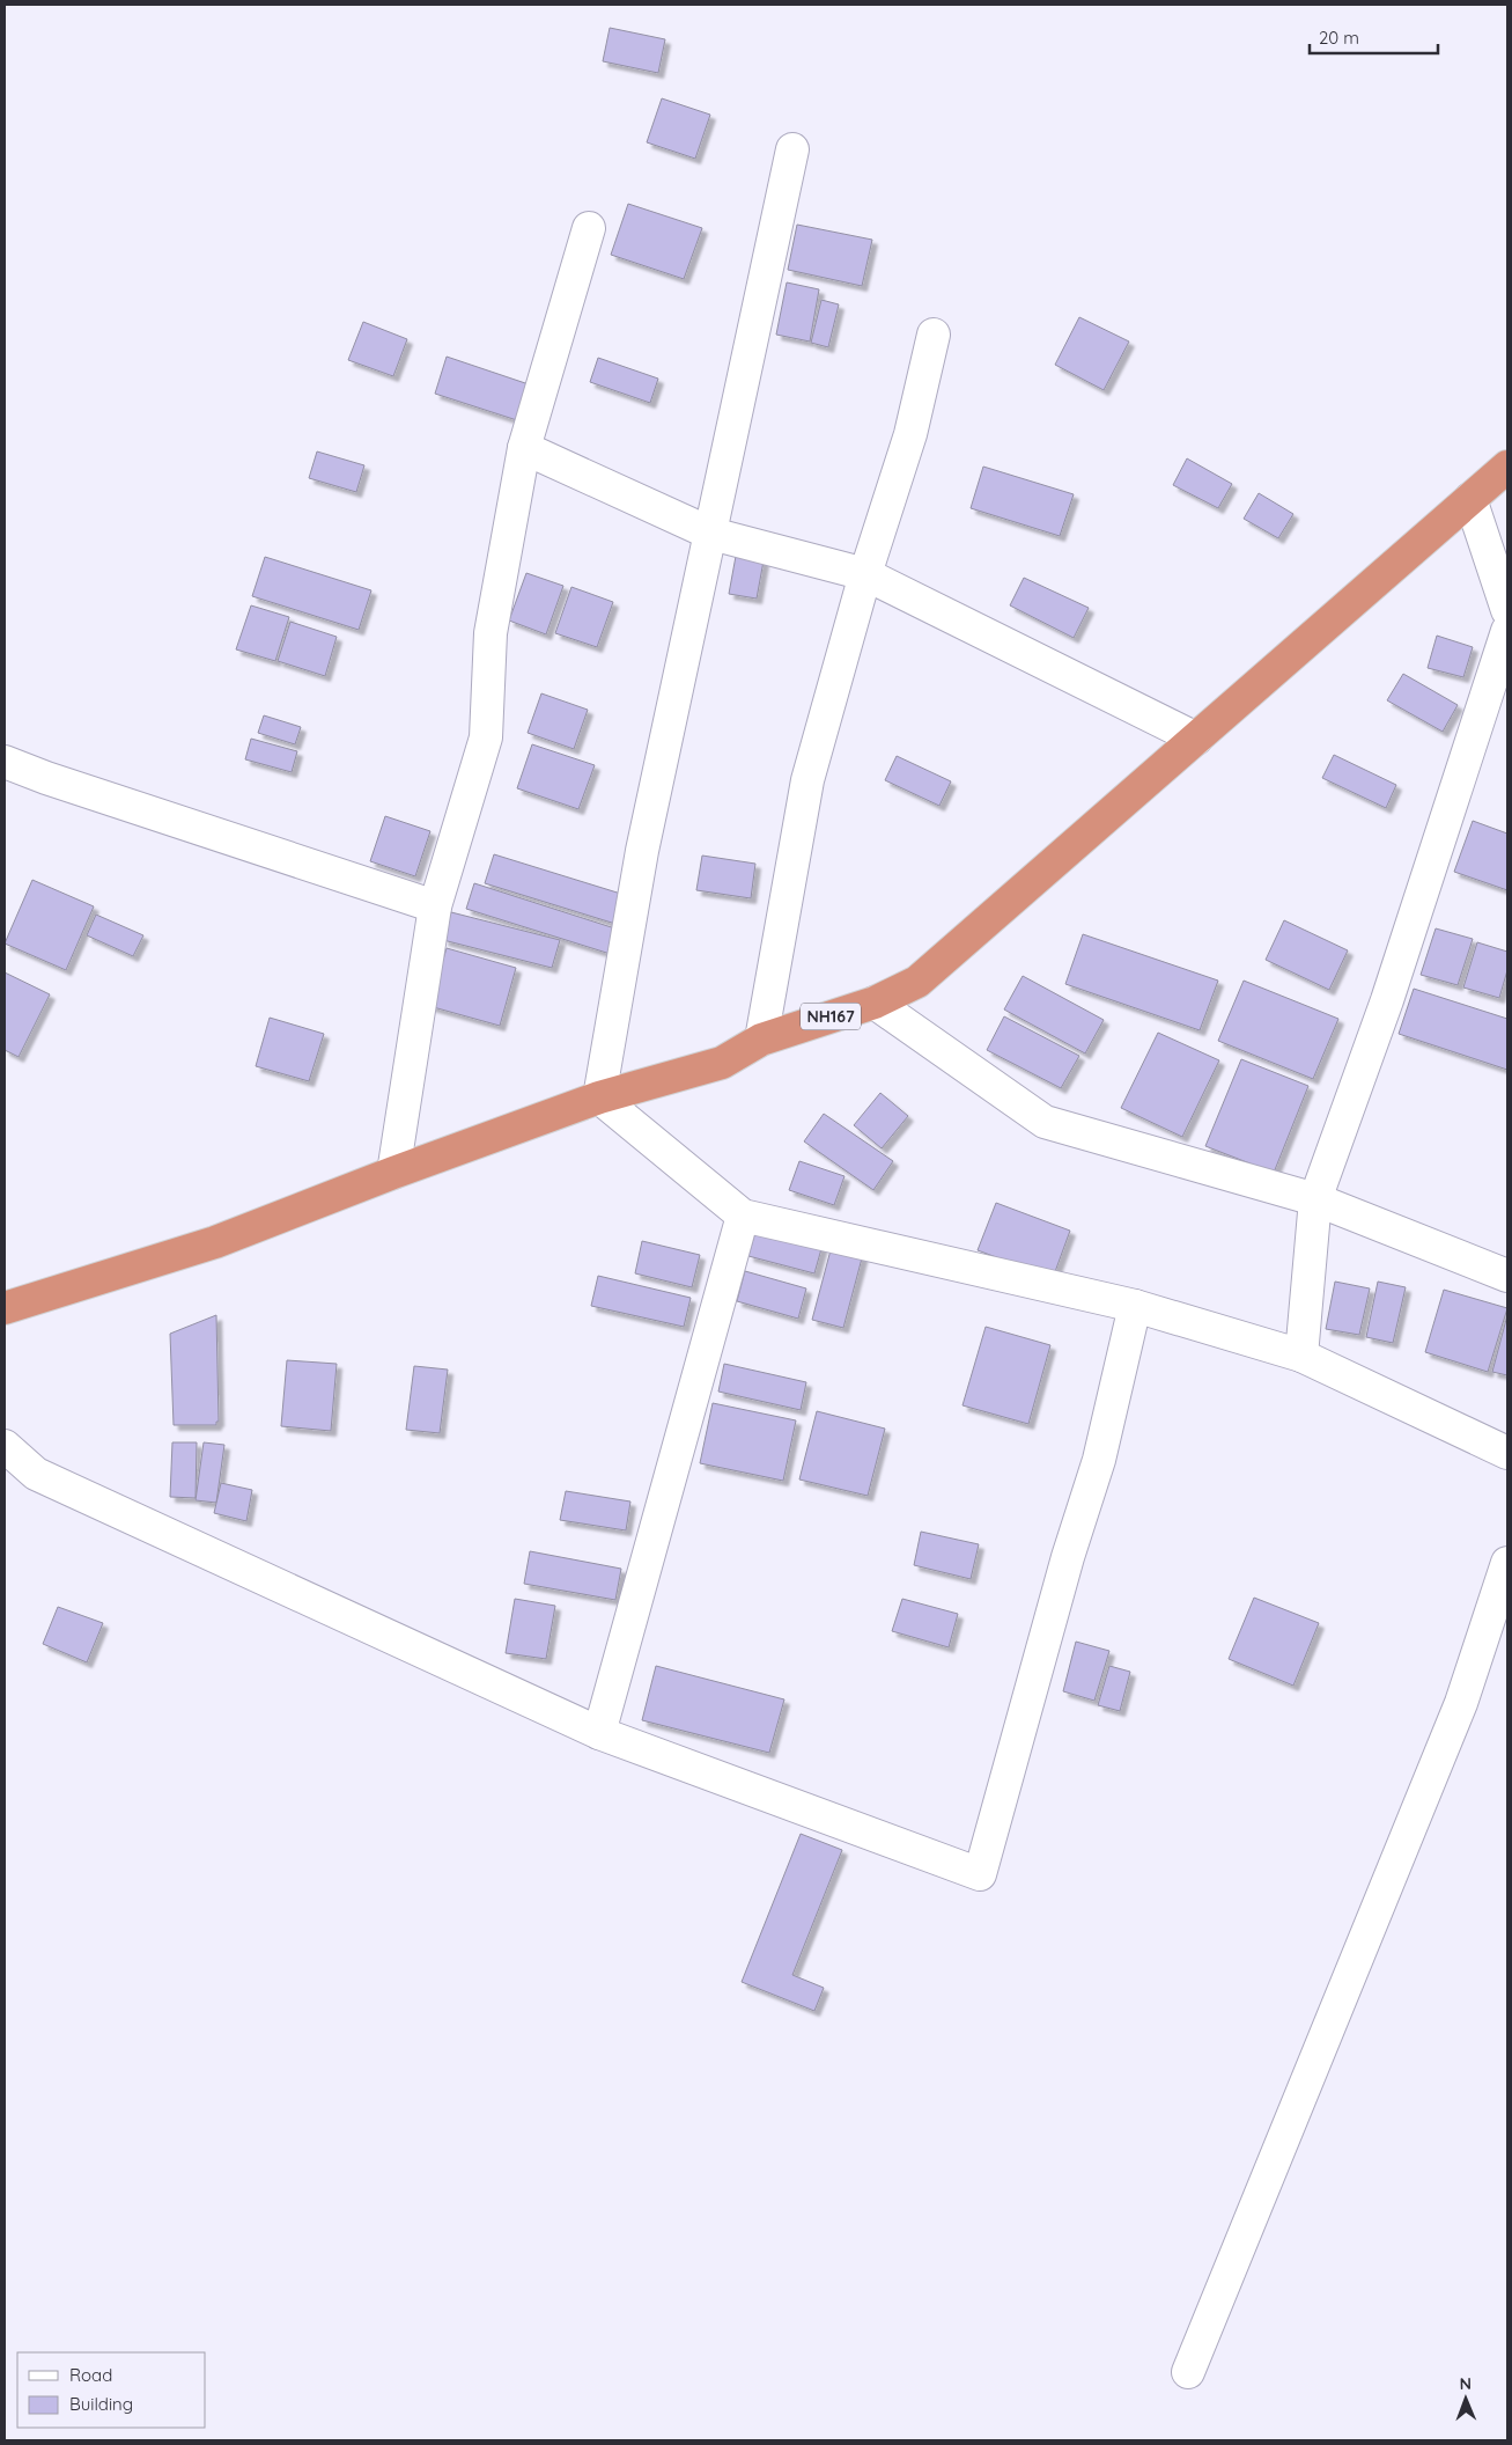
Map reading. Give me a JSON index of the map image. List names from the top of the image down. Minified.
{"streets":{"highway":["NH167"]},"legend":["Road","Building"],"scale_bar":"20 m","north":"top"}
